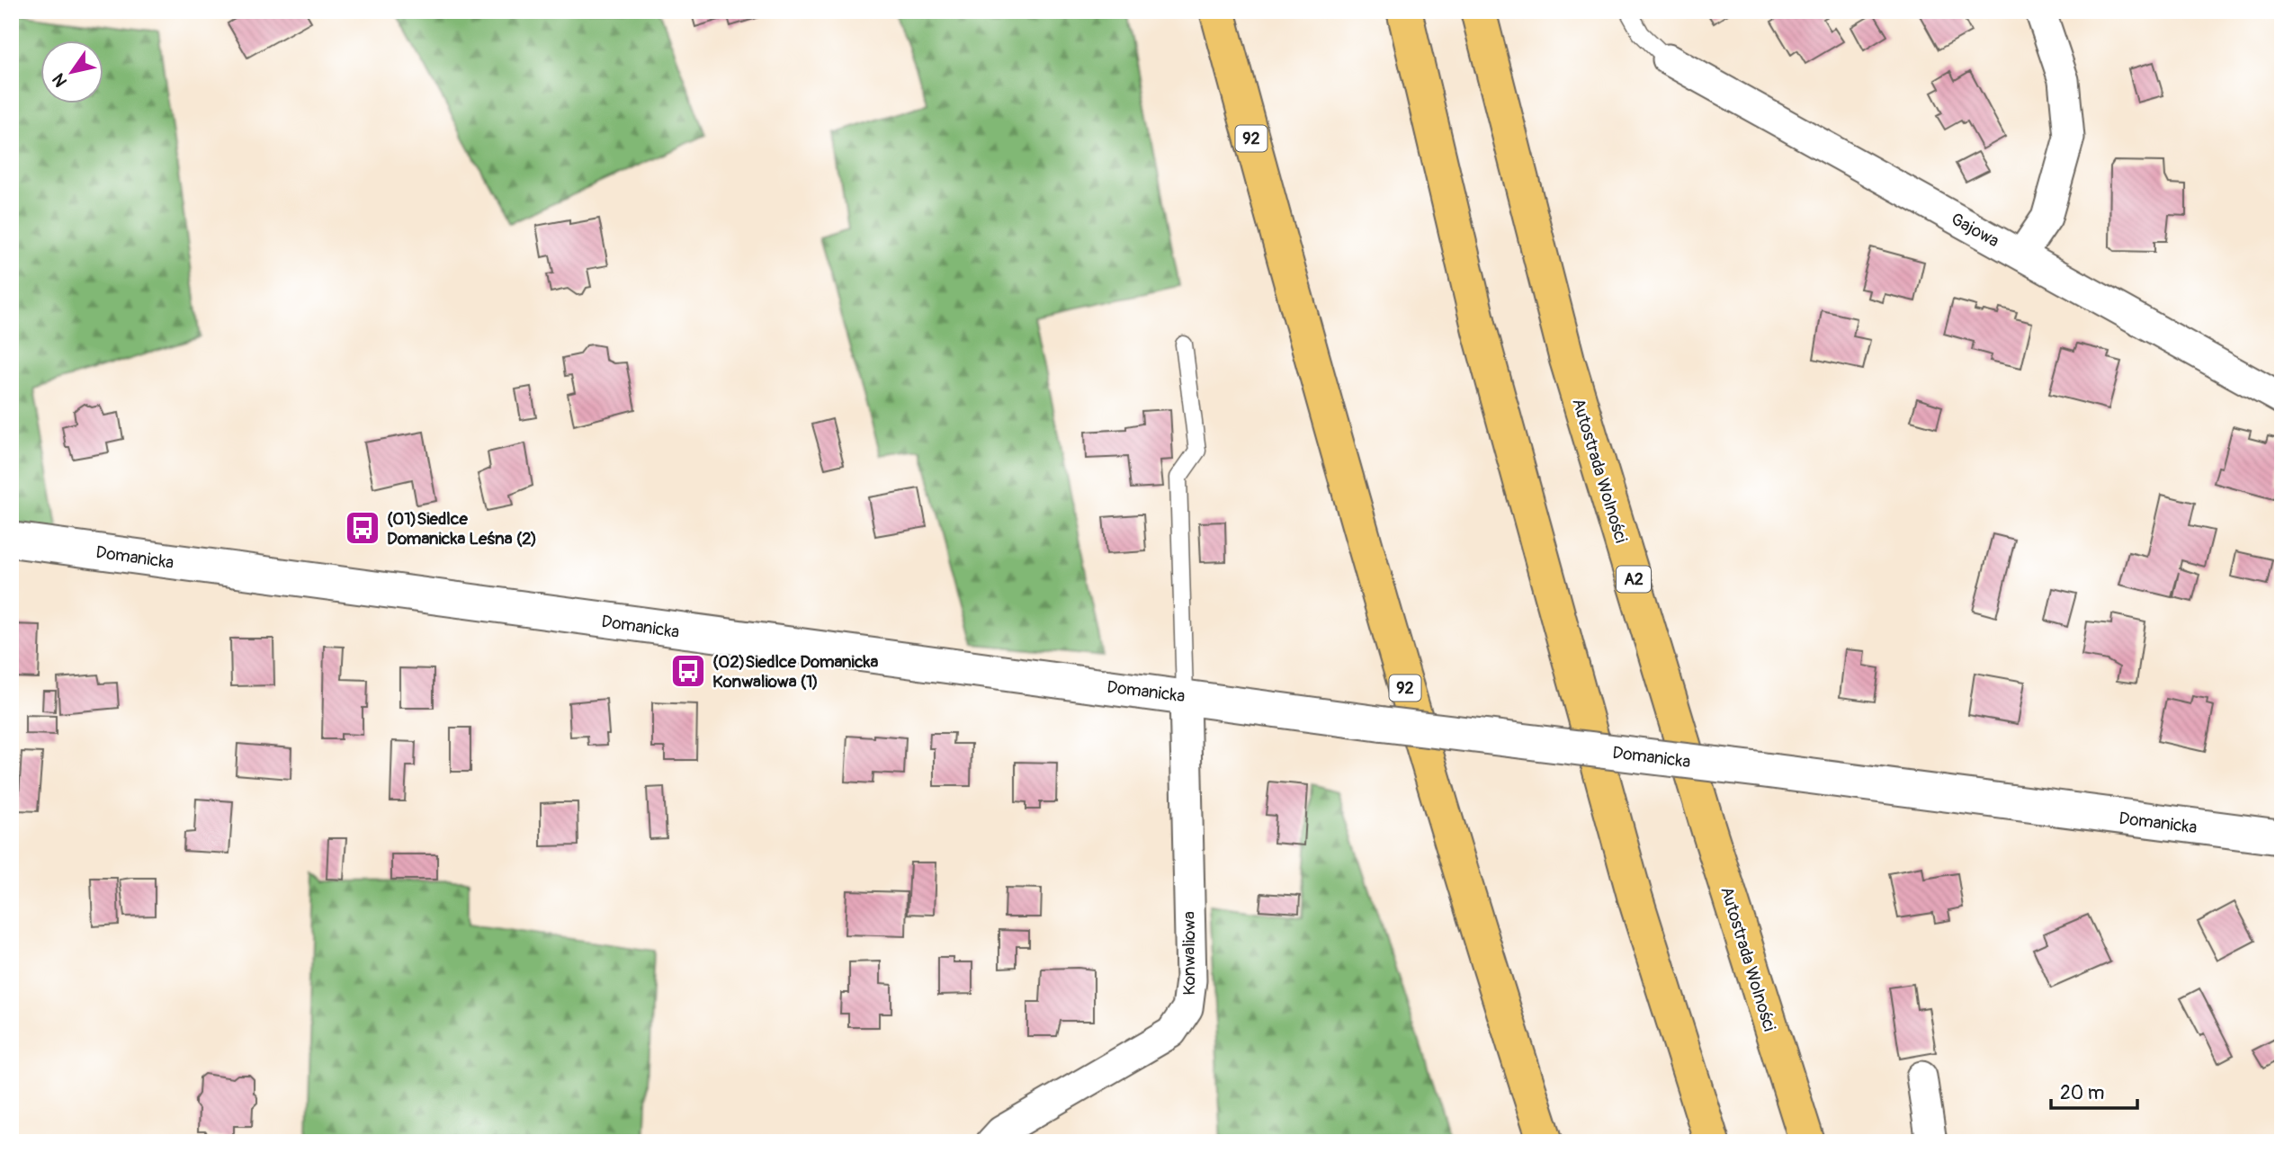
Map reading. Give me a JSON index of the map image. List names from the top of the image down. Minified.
{"streets":{"main road":["92","Autostrada Wolności","A2"],"street":["Gajowa","Domanicka","Konwaliowa"]},"crossings":[["Domanicka","Konwaliowa"]],"places":{"bus stop":["(01)Siedlce Domanicka Leśna (2)","(02)Siedlce Domanicka Konwaliowa (1)"]},"scale_bar":"20 m","north":"bottom left"}
